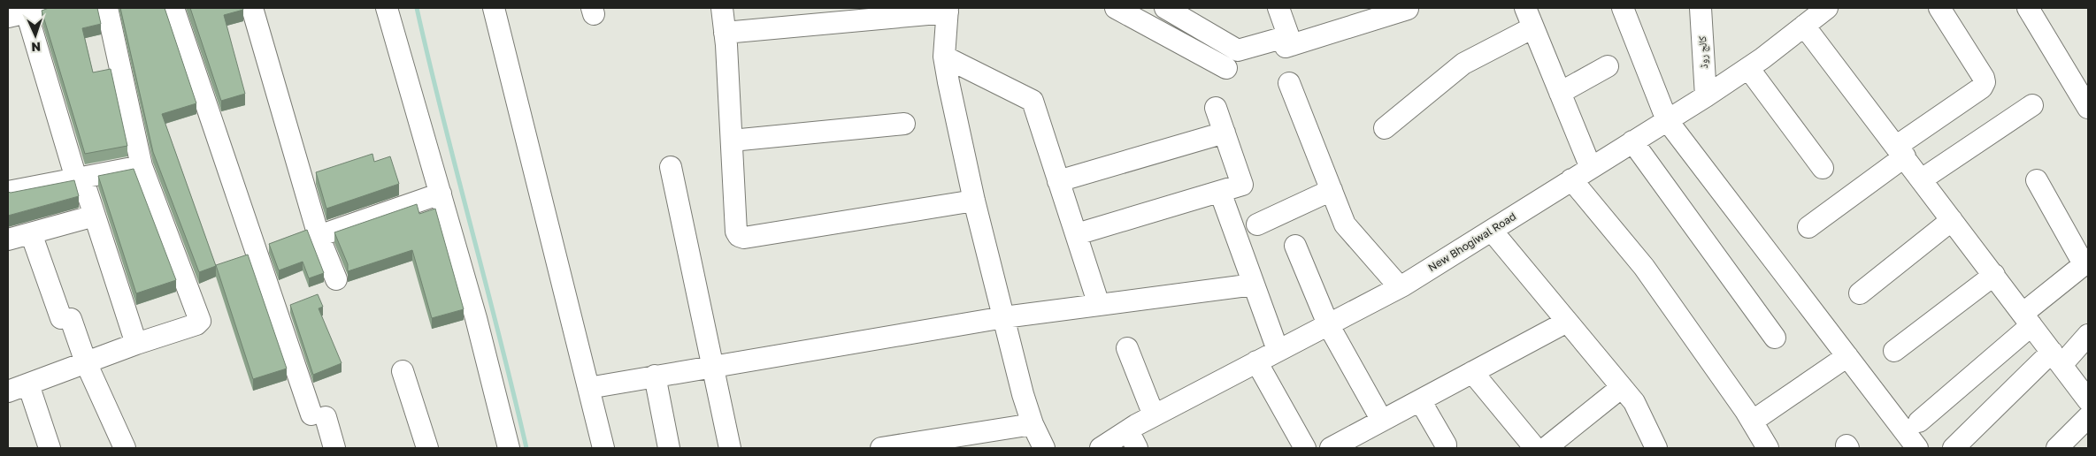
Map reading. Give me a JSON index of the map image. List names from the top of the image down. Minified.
{"streets":{"street":["کالج روڈ","New Bhogiwal Road"]},"crossings":[["کالج روڈ","New Bhogiwal Road"]],"north":"bottom"}
